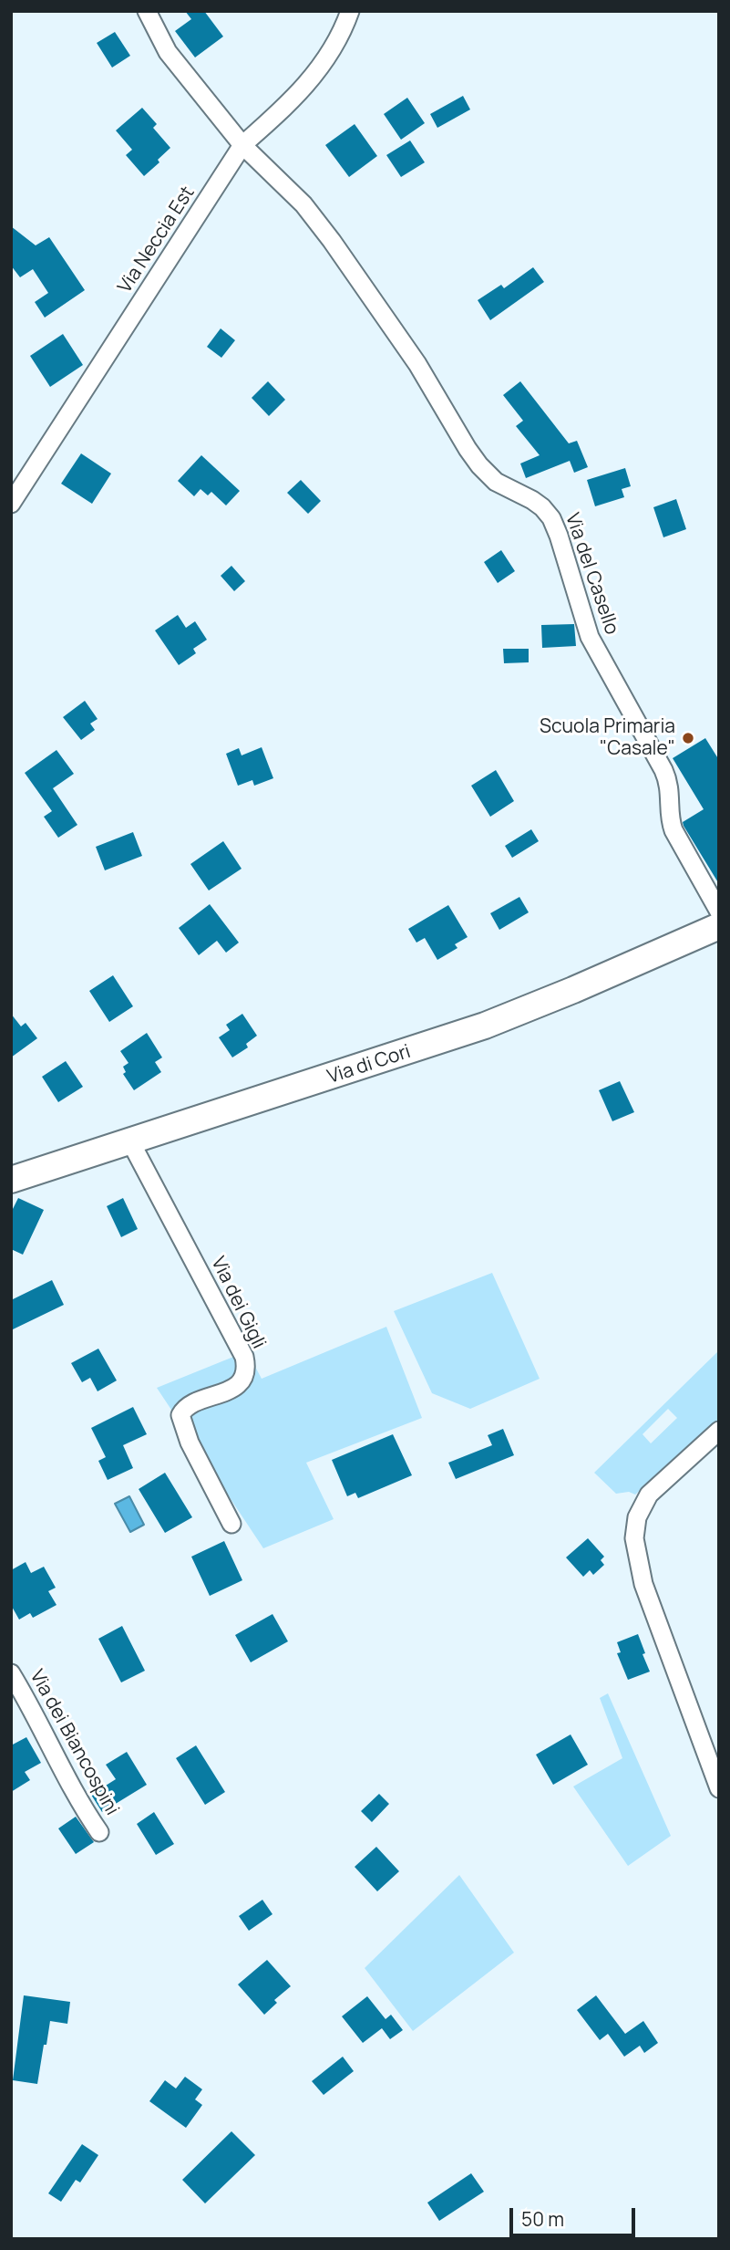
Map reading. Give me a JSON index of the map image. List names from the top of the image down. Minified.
{"streets":{"main road":["Via di Cori"],"street":["Via Neccia Est","Via del Casello","Via dei Gigli","Via dei Biancospini"]},"crossings":[["Via Neccia Est","Via del Casello"],["Via di Cori","Via dei Gigli"]],"places":["Scuola Primaria \"Casale\""],"scale_bar":"50 m"}
